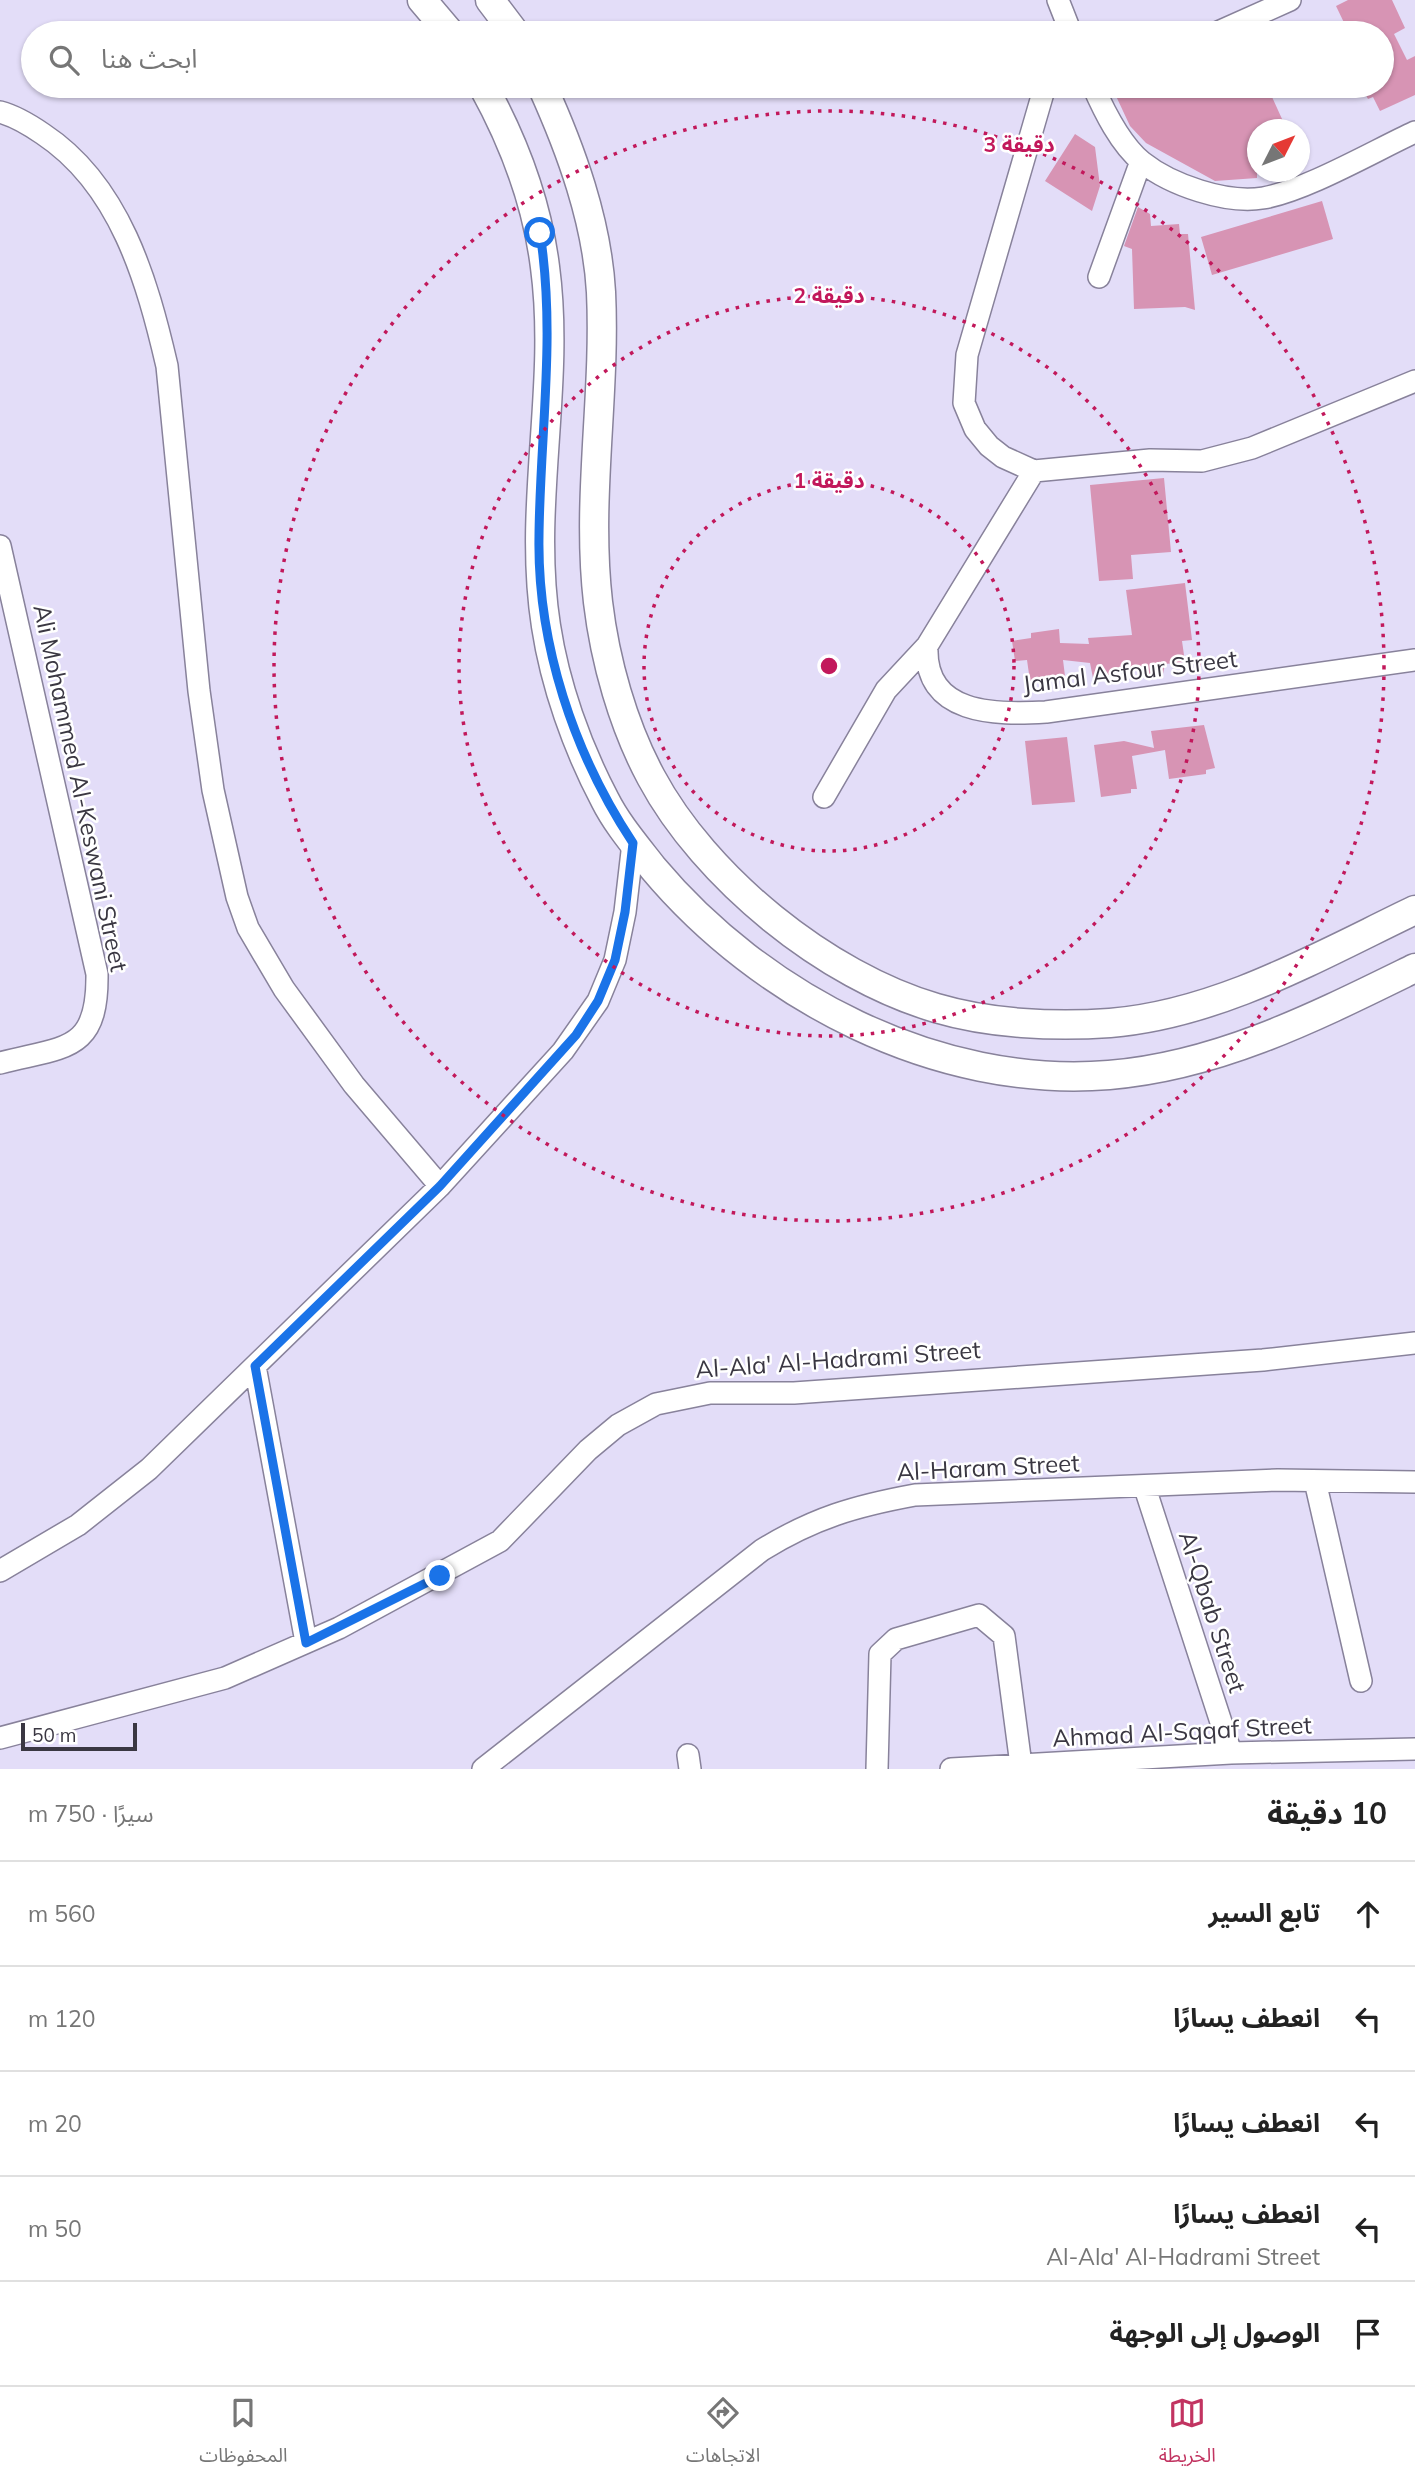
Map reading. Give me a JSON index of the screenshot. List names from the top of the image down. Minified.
{"streets":{"street":["Jamal Asfour Street","Ali Mohammed Al-Keswani Street","Al-Ala' Al-Hadrami Street","Al-Haram Street","Al-Qbab Street","Ahmad Al-Sqqaf Street"]},"crossings":[["Al-Haram Street","Al-Qbab Street"],["Al-Qbab Street","Ahmad Al-Sqqaf Street"]],"scale_bar":"50 m","north":"top right","page":{"search":"ابحث هنا","scale":"50 m","heading":["10 دقيقة","سيرًا · 750 m"],"list":[["تابع السير","560 m"],["انعطف يسارًا","120 m"],["انعطف يسارًا","20 m"],["انعطف يسارًا","Al-Ala' Al-Hadrami Street","50 m"],"الوصول إلى الوجهة"],"nav":["الخريطة","الاتجاهات","المحفوظات"]},"rings":["3 دقيقة","2 دقيقة","1 دقيقة"]}
